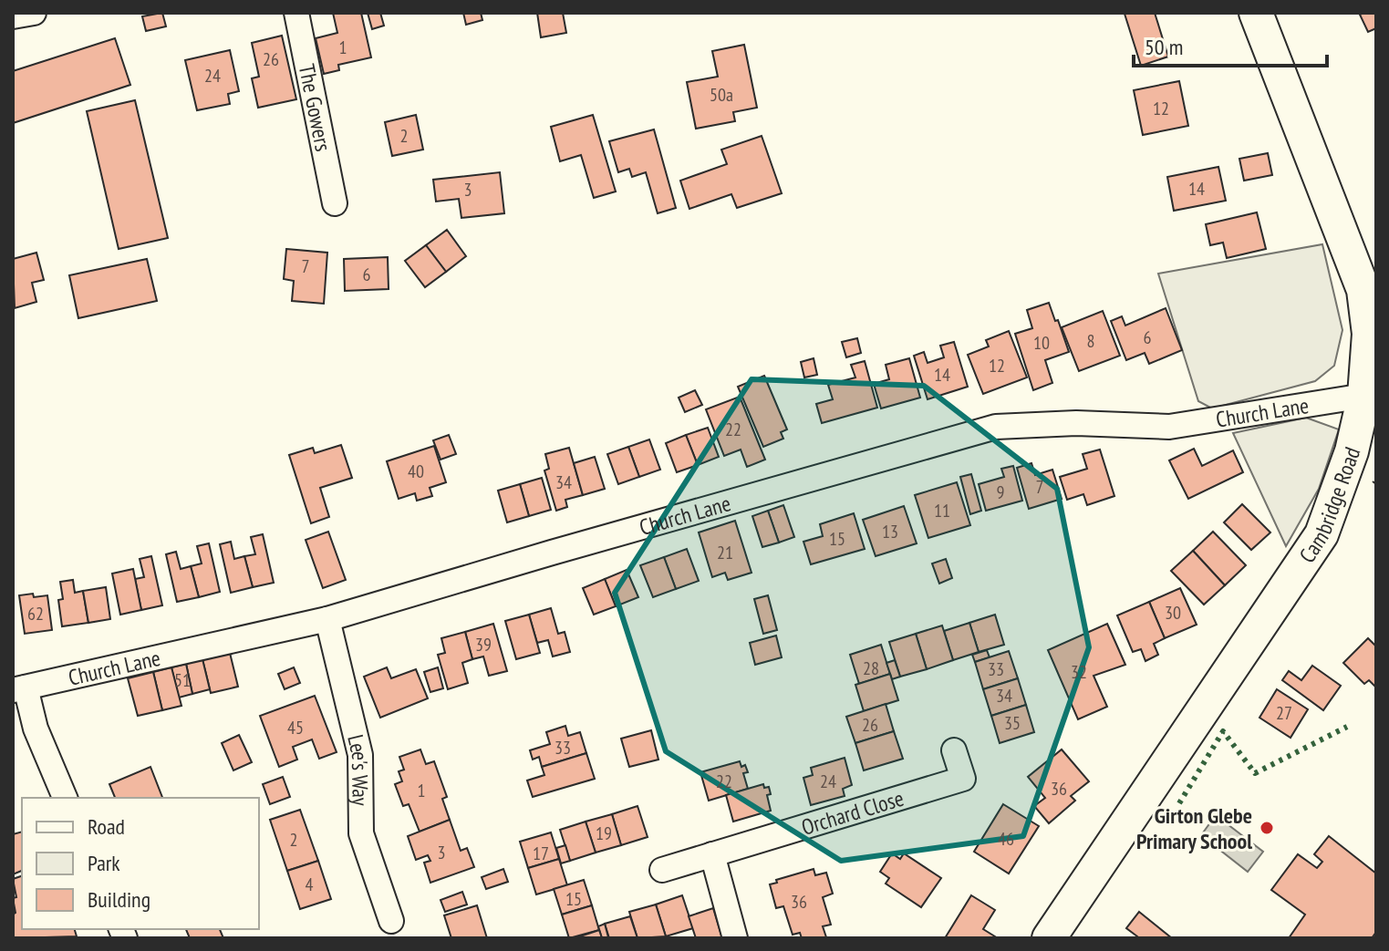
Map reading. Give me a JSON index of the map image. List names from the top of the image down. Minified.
{"streets":{"street":["The Gowers","Church Lane","Cambridge Road","Lee's Way","Orchard Close"]},"crossings":[["Church Lane","Cambridge Road"],["Church Lane","Lee's Way"]],"places":["Girton Glebe Primary School"],"house_numbers":["1","26","24","50a","12","2","14","3","7","6","6","8","10","12","14","22","40","34","7","9","11","13","15","21","30","62","39","28","33","32","51","34","27","35","26","45","33","22","24","36","1","19","46","2","3","17","4","15","36"],"legend":["Road","Park","Building"],"scale_bar":"50 m"}
